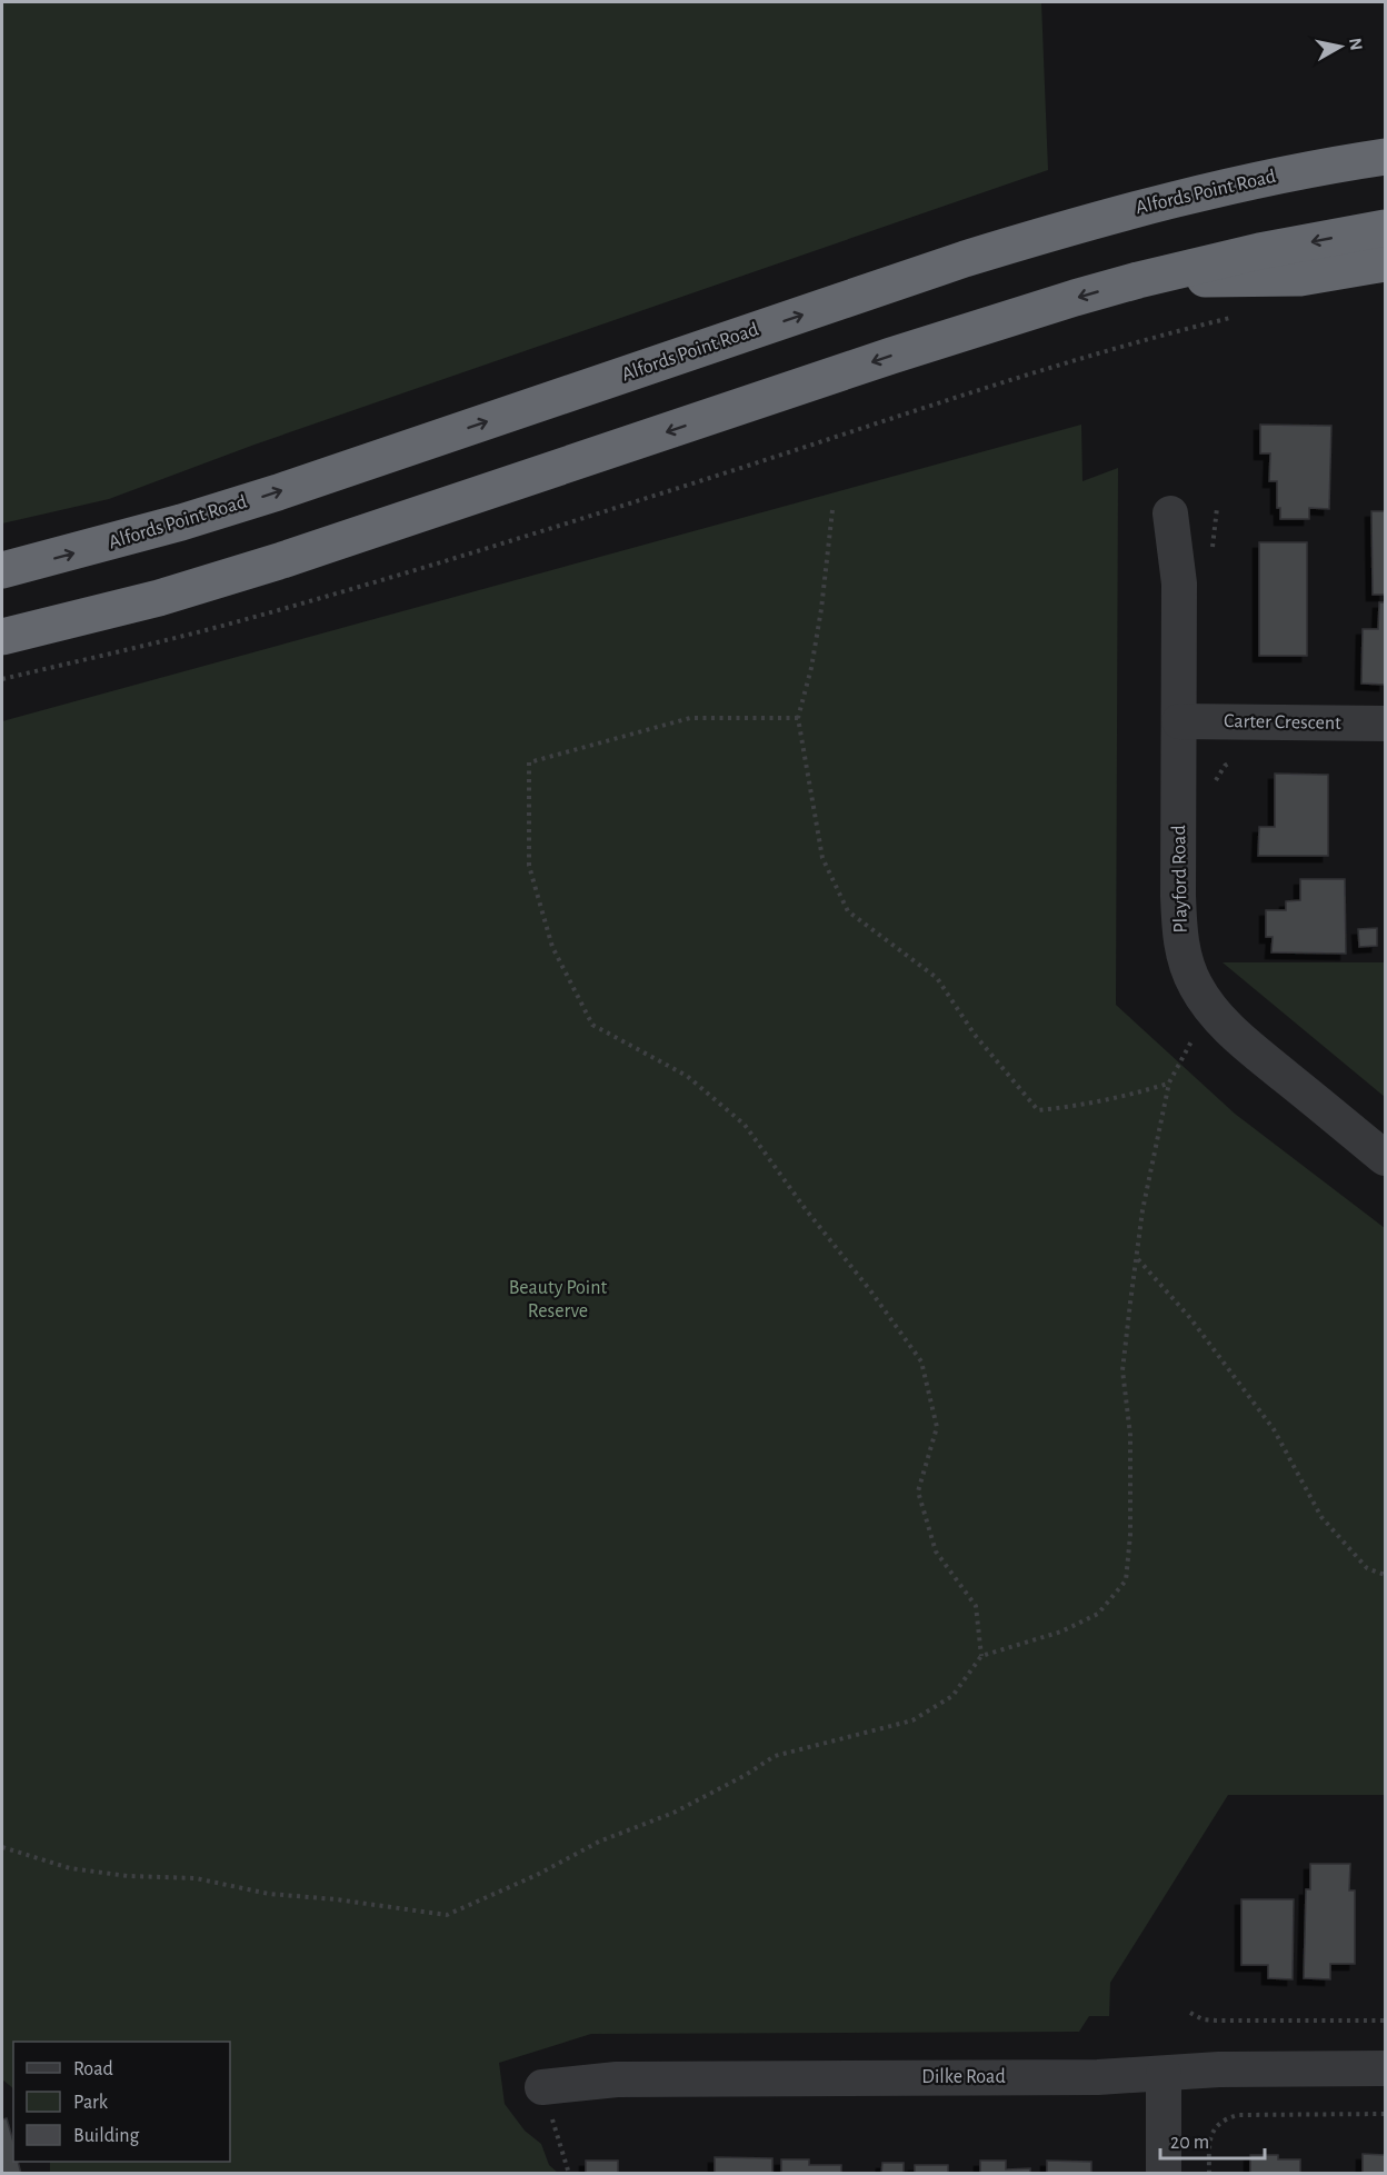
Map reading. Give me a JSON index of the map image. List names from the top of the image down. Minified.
{"streets":{"highway":["Alfords Point Road"],"street":["Carter Crescent","Playford Road","Dilke Road"]},"crossings":[["Carter Crescent","Playford Road"]],"parks":["Beauty Point Reserve"],"legend":["Road","Park","Building"],"scale_bar":"20 m","north":"right"}
